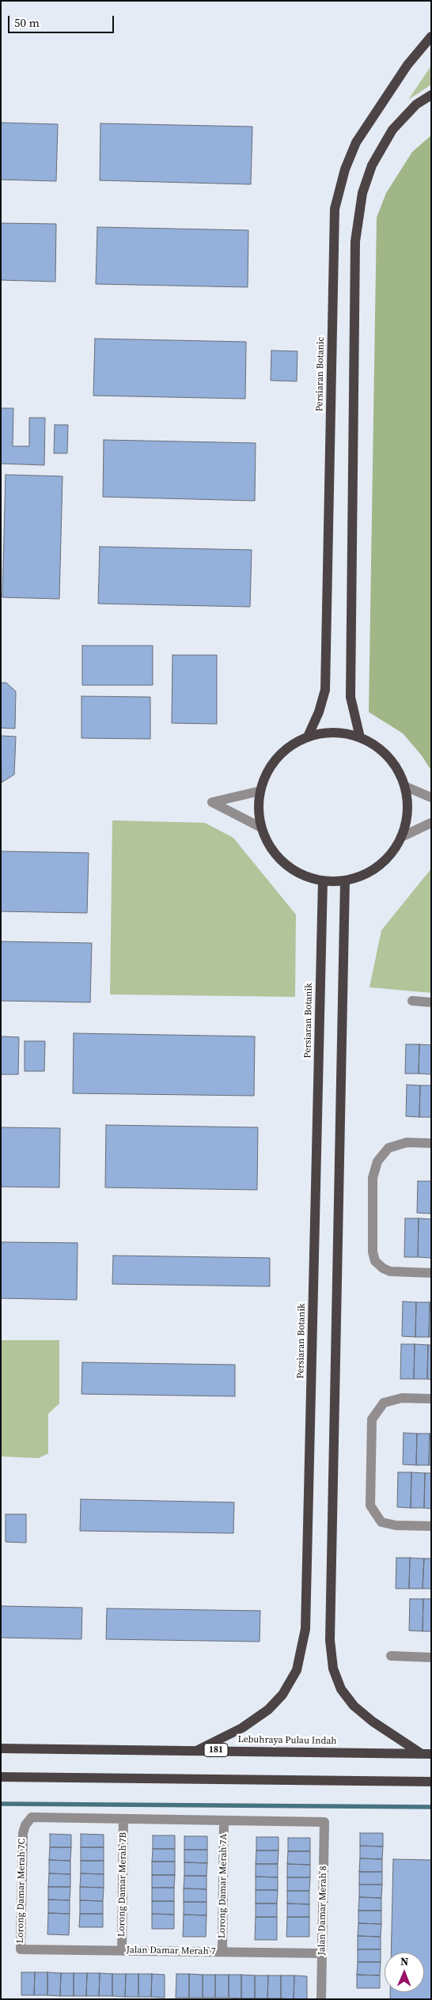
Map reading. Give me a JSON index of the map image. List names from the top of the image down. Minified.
{"streets":{"main road":["Persiaran Botanic","Persiaran Botanik","Lebuhraya Pulau Indah","181"],"street":["Lorong Damar Merah 7B","Lorong Damar Merah 7A","Lorong Damar Merah 7C","Jalan Damar Merah 8","Jalan Damar Merah 7"]},"crossings":[["Persiaran Botanik","Lebuhraya Pulau Indah"],["Lorong Damar Merah 7B","Lorong Damar Merah 7C"],["Lorong Damar Merah 7B","Jalan Damar Merah 7"],["Lorong Damar Merah 7A","Jalan Damar Merah 8"],["Lorong Damar Merah 7A","Jalan Damar Merah 7"],["Lorong Damar Merah 7C","Jalan Damar Merah 7"],["Jalan Damar Merah 8","Jalan Damar Merah 7"]],"scale_bar":"50 m","north":"top"}
